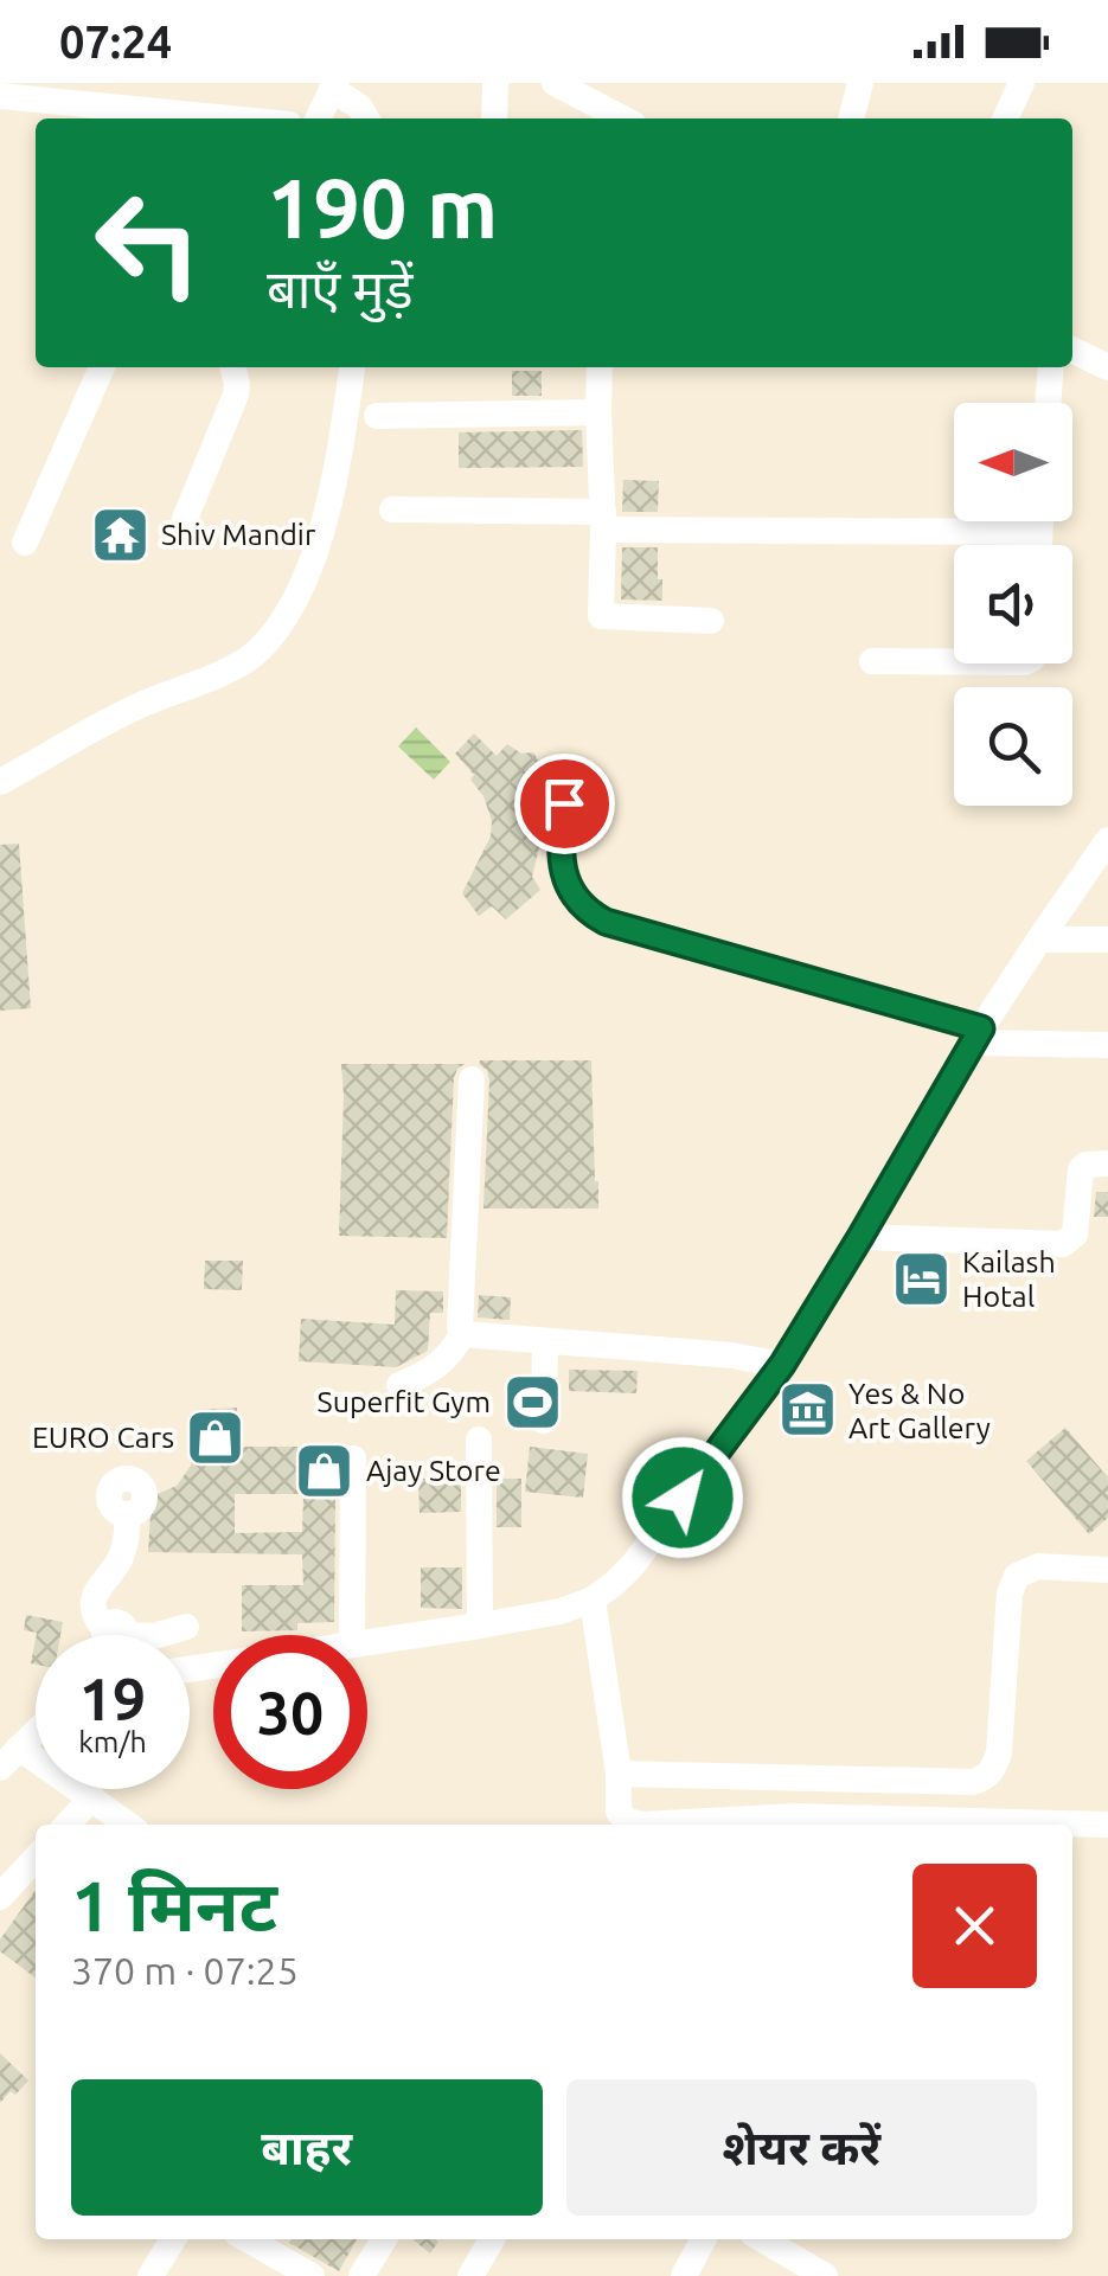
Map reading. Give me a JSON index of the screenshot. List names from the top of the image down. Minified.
{"places":{"temple":["Shiv Mandir"],"hotel":["Kailash Hotal"],"sports":["Superfit Gym"],"museum":["Yes & No Art Gallery"],"shop":["EURO Cars","Ajay Store"]},"north":"left","page":{"status":"07:24","turn":["190 m","बाएँ मुड़ें"],"speed":"19 km/h","limit":"30","heading":["1 मिनट","370 m · 07:25"],"buttons":["बाहर","शेयर करें"]}}
